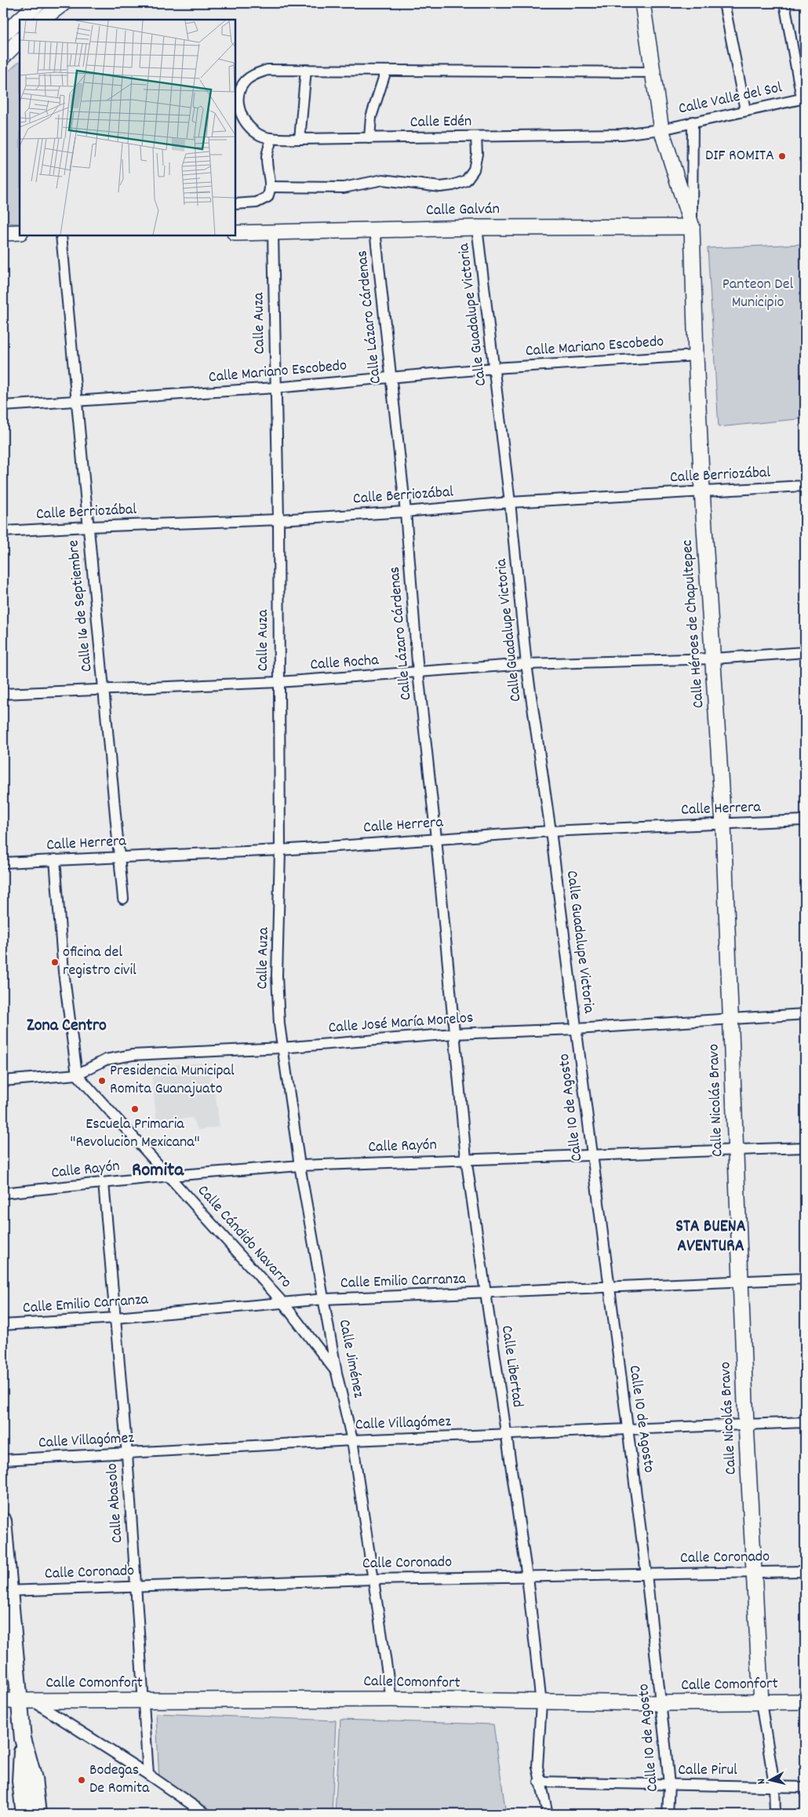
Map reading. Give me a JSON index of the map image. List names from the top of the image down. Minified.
{"streets":{"street":["Calle Valle del Sol","Calle Edén","Calle Galván","Calle Guadalupe Victoria","Calle Lázaro Cárdenas","Calle Auza","Calle Mariano Escobedo","Calle Berriozábal","Calle 16 de Septiembre","Calle Héroes de Chapultepec","Calle Rocha","Calle Herrera","Calle José María Morelos","Calle Nicolás Bravo","Calle 10 de Agosto","Calle Rayón","Calle Cándido Navarro","Calle Emilio Carranza","Calle Jiménez","Calle Libertad","Calle Villagómez","Calle Abasolo","Calle Coronado","Calle Comonfort","Calle Pirul"]},"crossings":[["Calle Valle del Sol","Calle Edén"],["Calle Valle del Sol","Calle Héroes de Chapultepec"],["Calle Edén","Calle Héroes de Chapultepec"],["Calle Galván","Calle Guadalupe Victoria"],["Calle Galván","Calle Lázaro Cárdenas"],["Calle Galván","Calle Auza"],["Calle Galván","Calle Héroes de Chapultepec"],["Calle Guadalupe Victoria","Calle Mariano Escobedo"],["Calle Guadalupe Victoria","Calle Berriozábal"],["Calle Guadalupe Victoria","Calle Rocha"],["Calle Guadalupe Victoria","Calle Herrera"],["Calle Guadalupe Victoria","Calle José María Morelos"],["Calle Guadalupe Victoria","Calle 10 de Agosto"],["Calle Lázaro Cárdenas","Calle Mariano Escobedo"],["Calle Lázaro Cárdenas","Calle Berriozábal"],["Calle Lázaro Cárdenas","Calle Rocha"],["Calle Lázaro Cárdenas","Calle Herrera"],["Calle Lázaro Cárdenas","Calle José María Morelos"],["Calle Lázaro Cárdenas","Calle Libertad"],["Calle Auza","Calle Mariano Escobedo"],["Calle Auza","Calle Berriozábal"],["Calle Auza","Calle Rocha"],["Calle Auza","Calle Herrera"],["Calle Auza","Calle José María Morelos"],["Calle Auza","Calle Jiménez"],["Calle Mariano Escobedo","Calle 16 de Septiembre"],["Calle Mariano Escobedo","Calle Héroes de Chapultepec"],["Calle Berriozábal","Calle 16 de Septiembre"],["Calle Berriozábal","Calle Héroes de Chapultepec"],["Calle 16 de Septiembre","Calle Rocha"],["Calle 16 de Septiembre","Calle Herrera"],["Calle Héroes de Chapultepec","Calle Rocha"],["Calle Héroes de Chapultepec","Calle Herrera"],["Calle Héroes de Chapultepec","Calle José María Morelos"],["Calle Héroes de Chapultepec","Calle Nicolás Bravo"],["Calle José María Morelos","Calle Nicolás Bravo"],["Calle José María Morelos","Calle 10 de Agosto"],["Calle José María Morelos","Calle Cándido Navarro"],["Calle José María Morelos","Calle Jiménez"],["Calle José María Morelos","Calle Libertad"],["Calle Nicolás Bravo","Calle Rayón"],["Calle Nicolás Bravo","Calle Emilio Carranza"],["Calle Nicolás Bravo","Calle Villagómez"],["Calle Nicolás Bravo","Calle Coronado"],["Calle Nicolás Bravo","Calle Comonfort"],["Calle Nicolás Bravo","Calle Pirul"],["Calle 10 de Agosto","Calle Rayón"],["Calle 10 de Agosto","Calle Emilio Carranza"],["Calle 10 de Agosto","Calle Villagómez"],["Calle 10 de Agosto","Calle Coronado"],["Calle 10 de Agosto","Calle Comonfort"],["Calle 10 de Agosto","Calle Pirul"],["Calle Rayón","Calle Cándido Navarro"],["Calle Rayón","Calle Jiménez"],["Calle Rayón","Calle Libertad"],["Calle Rayón","Calle Abasolo"],["Calle Cándido Navarro","Calle Emilio Carranza"],["Calle Cándido Navarro","Calle Jiménez"],["Calle Emilio Carranza","Calle Jiménez"],["Calle Emilio Carranza","Calle Libertad"],["Calle Emilio Carranza","Calle Abasolo"],["Calle Jiménez","Calle Villagómez"],["Calle Jiménez","Calle Coronado"],["Calle Jiménez","Calle Comonfort"],["Calle Libertad","Calle Villagómez"],["Calle Libertad","Calle Coronado"],["Calle Libertad","Calle Comonfort"],["Calle Libertad","Calle Pirul"],["Calle Villagómez","Calle Abasolo"],["Calle Abasolo","Calle Coronado"],["Calle Abasolo","Calle Comonfort"]],"districts":["Zona Centro","Romita","STA BUENA AVENTURA"],"parks":["Panteon Del Municipio"],"places":["DIF ROMITA","oficina del registro civil","Presidencia Municipal Romita Guanajuato","Escuela Primaria \"Revolucion Mexicana\"","Bodegas De Romita"],"north":"left"}
